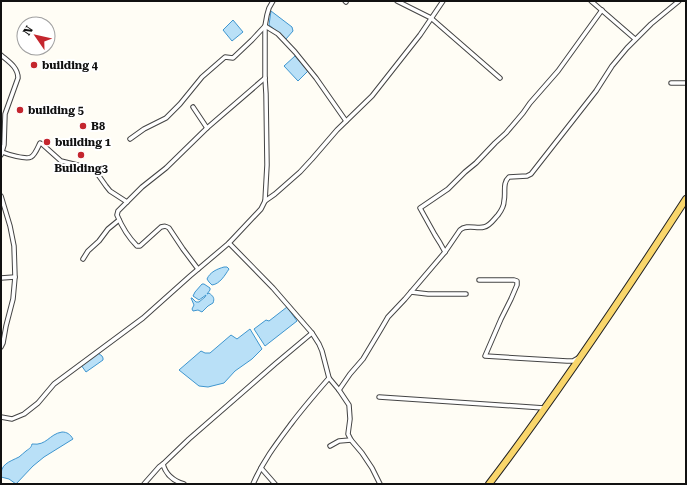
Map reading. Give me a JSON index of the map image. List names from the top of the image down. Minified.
{"places":["building 4","building 5","B8","building 1","Building3"],"north":"top left"}
